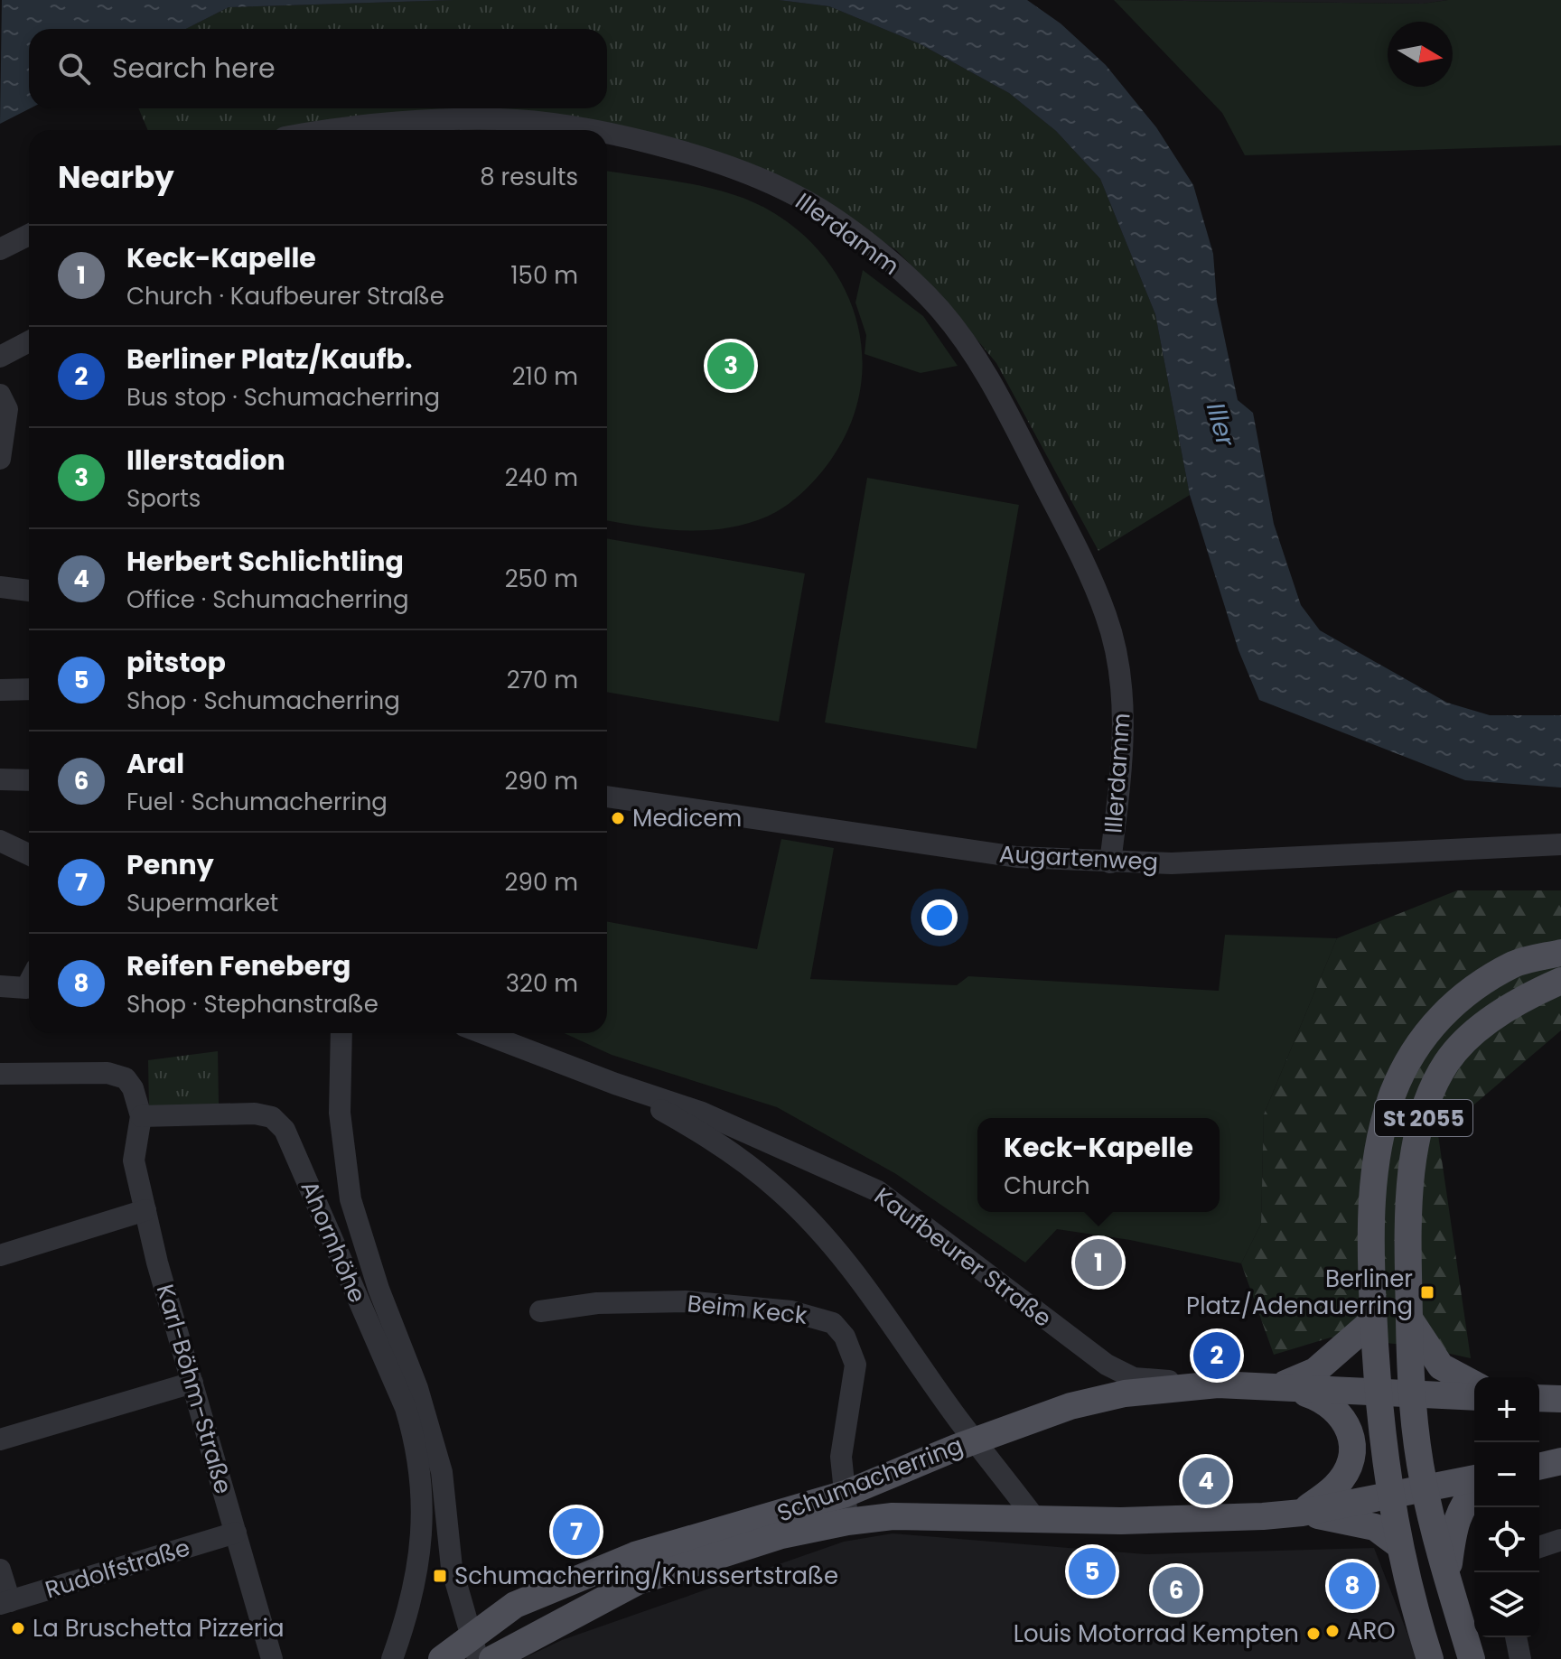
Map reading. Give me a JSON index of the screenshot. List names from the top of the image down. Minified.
{"streets":{"main road":["St 2055","Schumacherring"],"street":["Illerdamm","Augartenweg","Ahornhöhe","Kaufbeurer Straße","Beim Keck","Karl-Böhm-Straße","Rudolfstraße"]},"crossings":[["Illerdamm","Augartenweg"],["Ahornhöhe","Karl-Böhm-Straße"],["Kaufbeurer Straße","Schumacherring"],["Beim Keck","Schumacherring"],["Karl-Böhm-Straße","Rudolfstraße"]],"water":["Iller"],"places":{"other":["Medicem","La Bruschetta Pizzeria","ARO","Louis Motorrad Kempten"],"transit":["Berliner Platz/Adenauerring","Schumacherring/Knussertstraße"]},"north":"right","page":{"search":"Search here","heading":["Nearby","8 results"],"list":[{"mark":"1","name":"Keck-Kapelle","note":"Church · Kaufbeurer Straße","value":"150 m"},{"mark":"2","name":"Berliner Platz/Kaufb.","note":"Bus stop · Schumacherring","value":"210 m"},{"mark":"3","name":"Illerstadion","note":"Sports","value":"240 m"},{"mark":"4","name":"Herbert Schlichtling","note":"Office · Schumacherring","value":"250 m"},{"mark":"5","name":"pitstop","note":"Shop · Schumacherring","value":"270 m"},{"mark":"6","name":"Aral","note":"Fuel · Schumacherring","value":"290 m"},{"mark":"7","name":"Penny","note":"Supermarket","value":"290 m"},{"mark":"8","name":"Reifen Feneberg","note":"Shop · Stephanstraße","value":"320 m"}],"pins":["3","1","2","4","7","5","8","6"],"popup":["Keck-Kapelle","Church"],"map_buttons":["+","−"]}}
